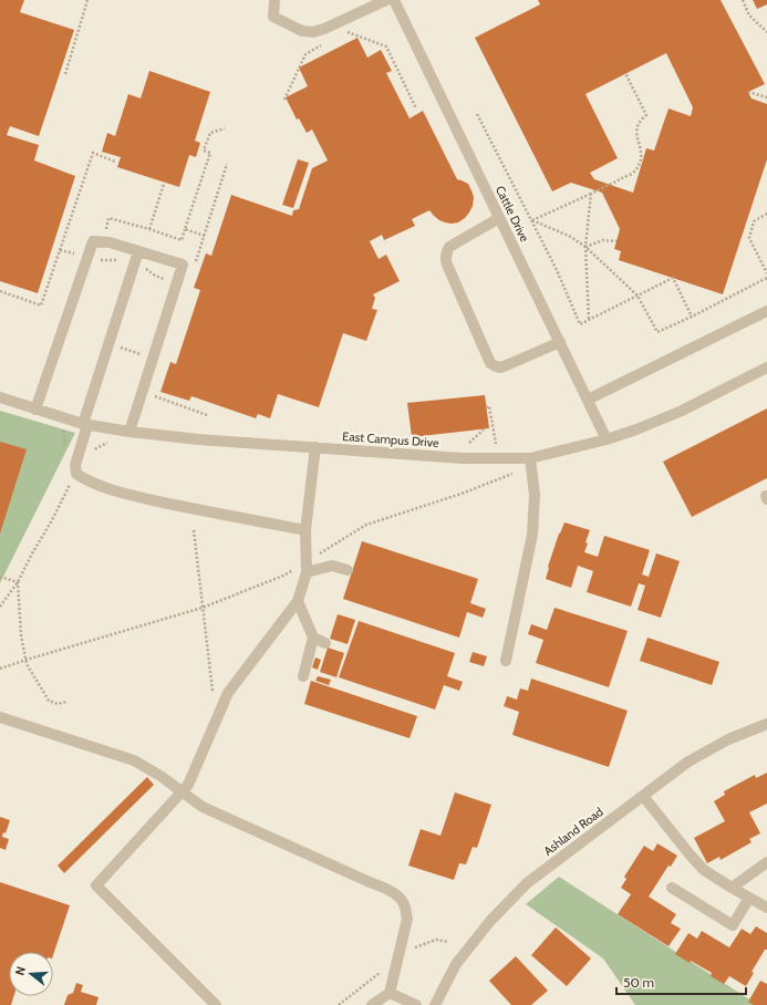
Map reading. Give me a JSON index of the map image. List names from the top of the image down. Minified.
{"streets":{"street":["Cattle Drive","East Campus Drive","Ashland Road"]},"crossings":[["Cattle Drive","East Campus Drive"]],"scale_bar":"50 m","north":"left"}
